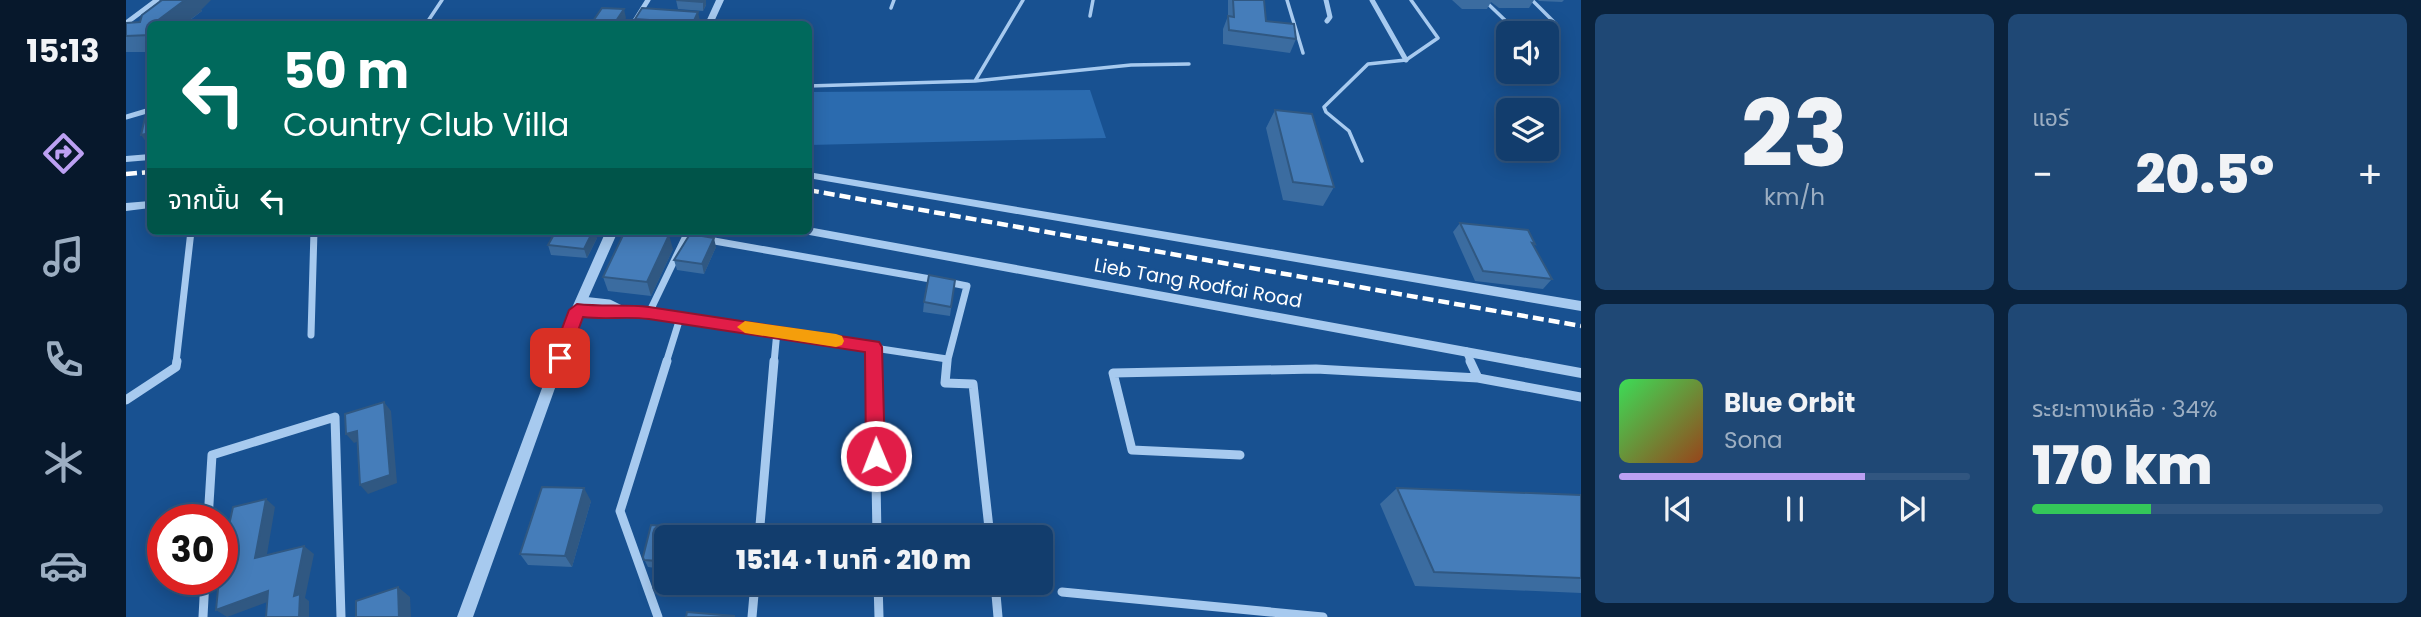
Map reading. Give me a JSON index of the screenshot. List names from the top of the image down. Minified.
{"streets":{"street":["Lieb Tang Rodfai Road"]},"page":{"tabs":"15:13","tile":[["23","km/h"],"แอร์",["ระยะทางเหลือ · 34%","170 km"]],"turn":["50 m","Country Club Villa"],"heat":["−","20.5°","+"],"then":"จากนั้น","song":["Blue Orbit","Sona"],"limit":"30","trip":"15:14 · 1 นาที · 210 m"}}
